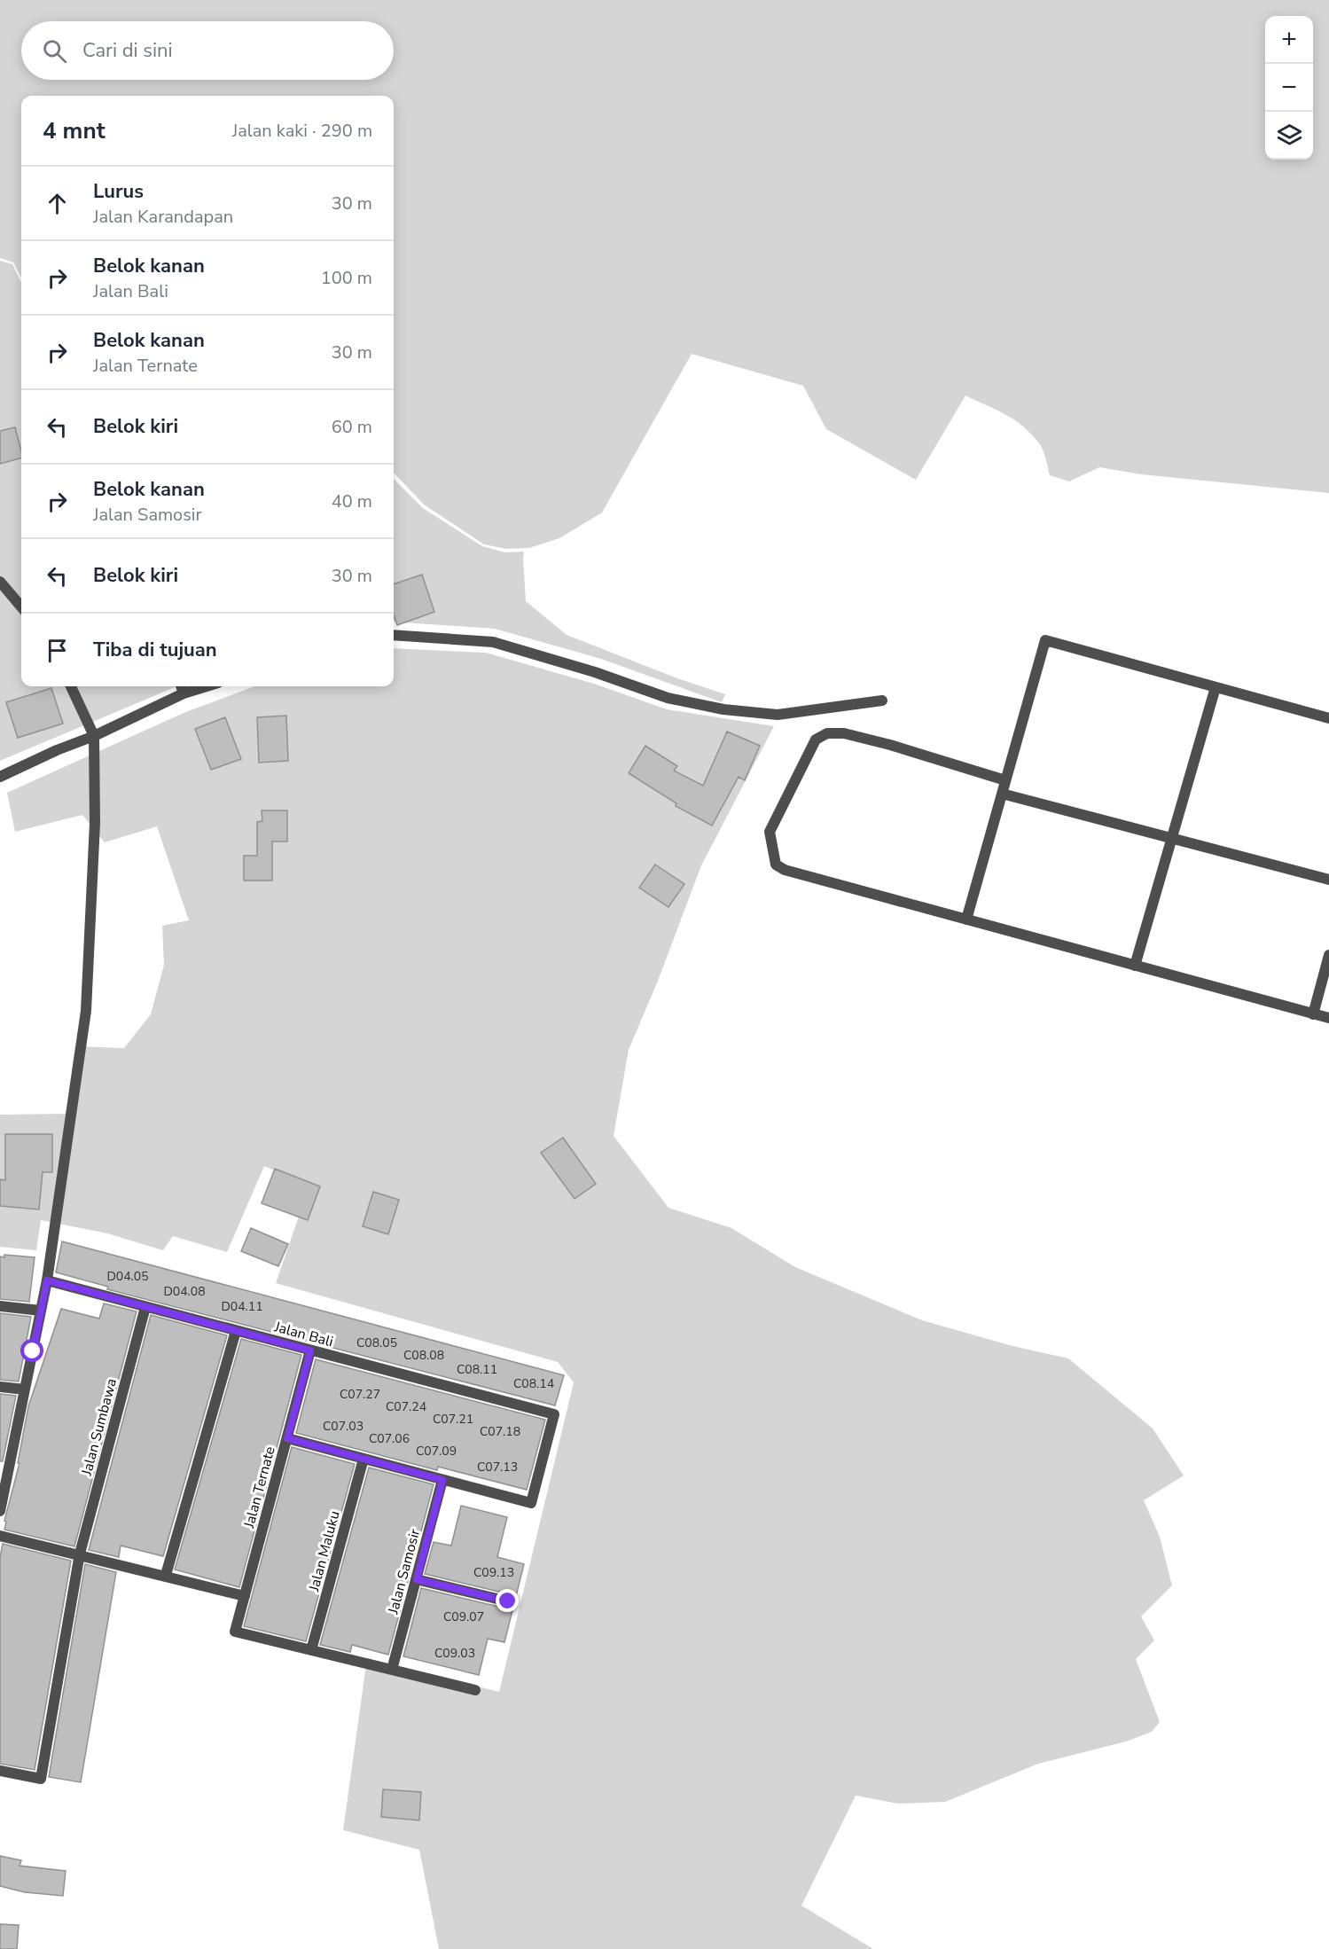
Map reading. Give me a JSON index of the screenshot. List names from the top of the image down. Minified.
{"streets":{"street":["Jalan Bali","Jalan Sumbawa","Jalan Ternate","Jalan Maluku","Jalan Samosir"]},"crossings":[["Jalan Bali","Jalan Sumbawa"],["Jalan Bali","Jalan Ternate"],["Jalan Bali","Jalan Samosir"],["Jalan Ternate","Jalan Maluku"]],"house_numbers":["D04.05","D04.08","D04.11","C08.05","C08.08","C08.11","C08.14","C07.27","C07.24","C07.21","C07.03","C07.18","C07.06","C07.09","C07.13","C09.13","C09.07","C09.03"],"page":{"map_buttons":["+","−"],"search":"Cari di sini","heading":["4 mnt","Jalan kaki · 290 m"],"list":[["Lurus","Jalan Karandapan","30 m"],["Belok kanan","Jalan Bali","100 m"],["Belok kanan","Jalan Ternate","30 m"],["Belok kiri","60 m"],["Belok kanan","Jalan Samosir","40 m"],["Belok kiri","30 m"],"Tiba di tujuan"]}}
